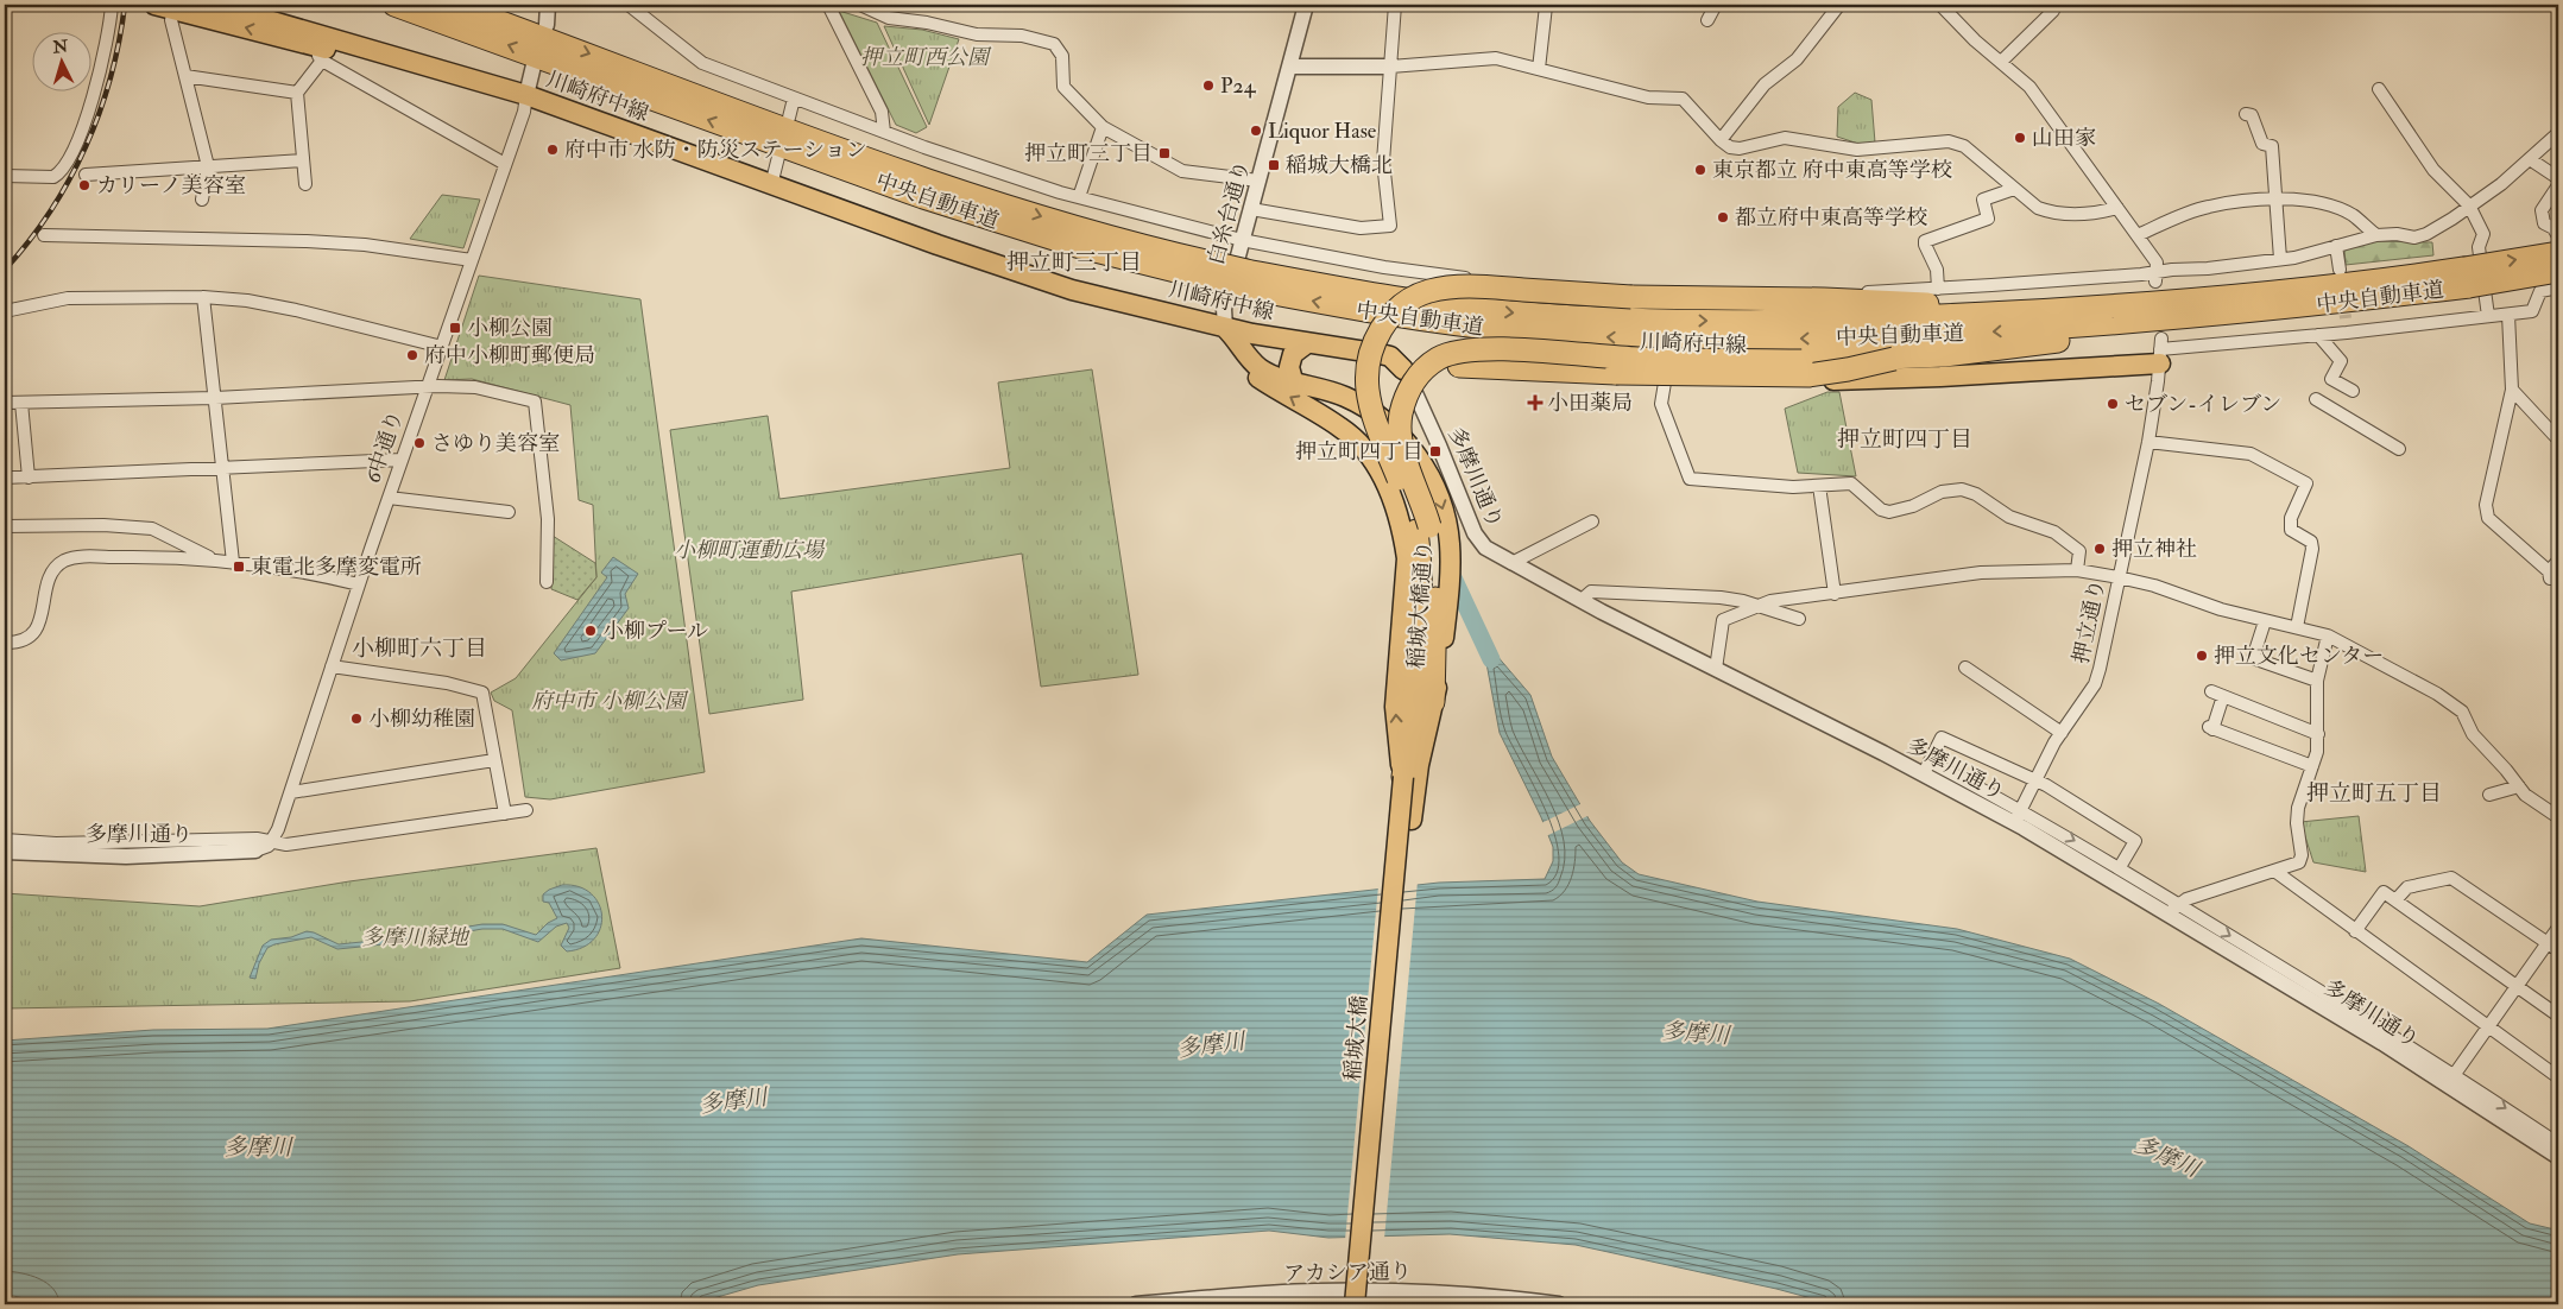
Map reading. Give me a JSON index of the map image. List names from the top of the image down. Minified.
{"streets":{"highway":["中央自動車道"],"main road":["川崎府中線","稲城大橋通り","稲城大橋"],"street":["白糸台通り","6中通り","多摩川通り","押立通り","アカシア通り"]},"crossings":[["川崎府中線","白糸台通り"],["川崎府中線","6中通り"],["川崎府中線","多摩川通り"],["川崎府中線","稲城大橋通り"],["川崎府中線","押立通り"],["白糸台通り","稲城大橋通り"],["6中通り","多摩川通り"],["多摩川通り","押立通り"],["稲城大橋通り","稲城大橋"]],"districts":["押立町三丁目","押立町四丁目","小柳町六丁目","押立町五丁目"],"water":["多摩川"],"parks":["押立町西公園","小柳町運動広場","府中市 小柳公園","多摩川緑地"],"places":{"other":["P24","Liquor Hase","山田家","府中市 水防・防災ステーション","東京都立 府中東高等学校","カリーノ美容室","都立府中東高等学校","府中小柳町郵便局","セブン-イレブン","さゆり美容室","押立神社","小柳プール","押立文化センター","小柳幼稚園"],"transit":["押立町三丁目","稲城大橋北","小柳公園","押立町四丁目","東電北多摩変電所"],"health":["小田薬局"]},"north":"top"}
